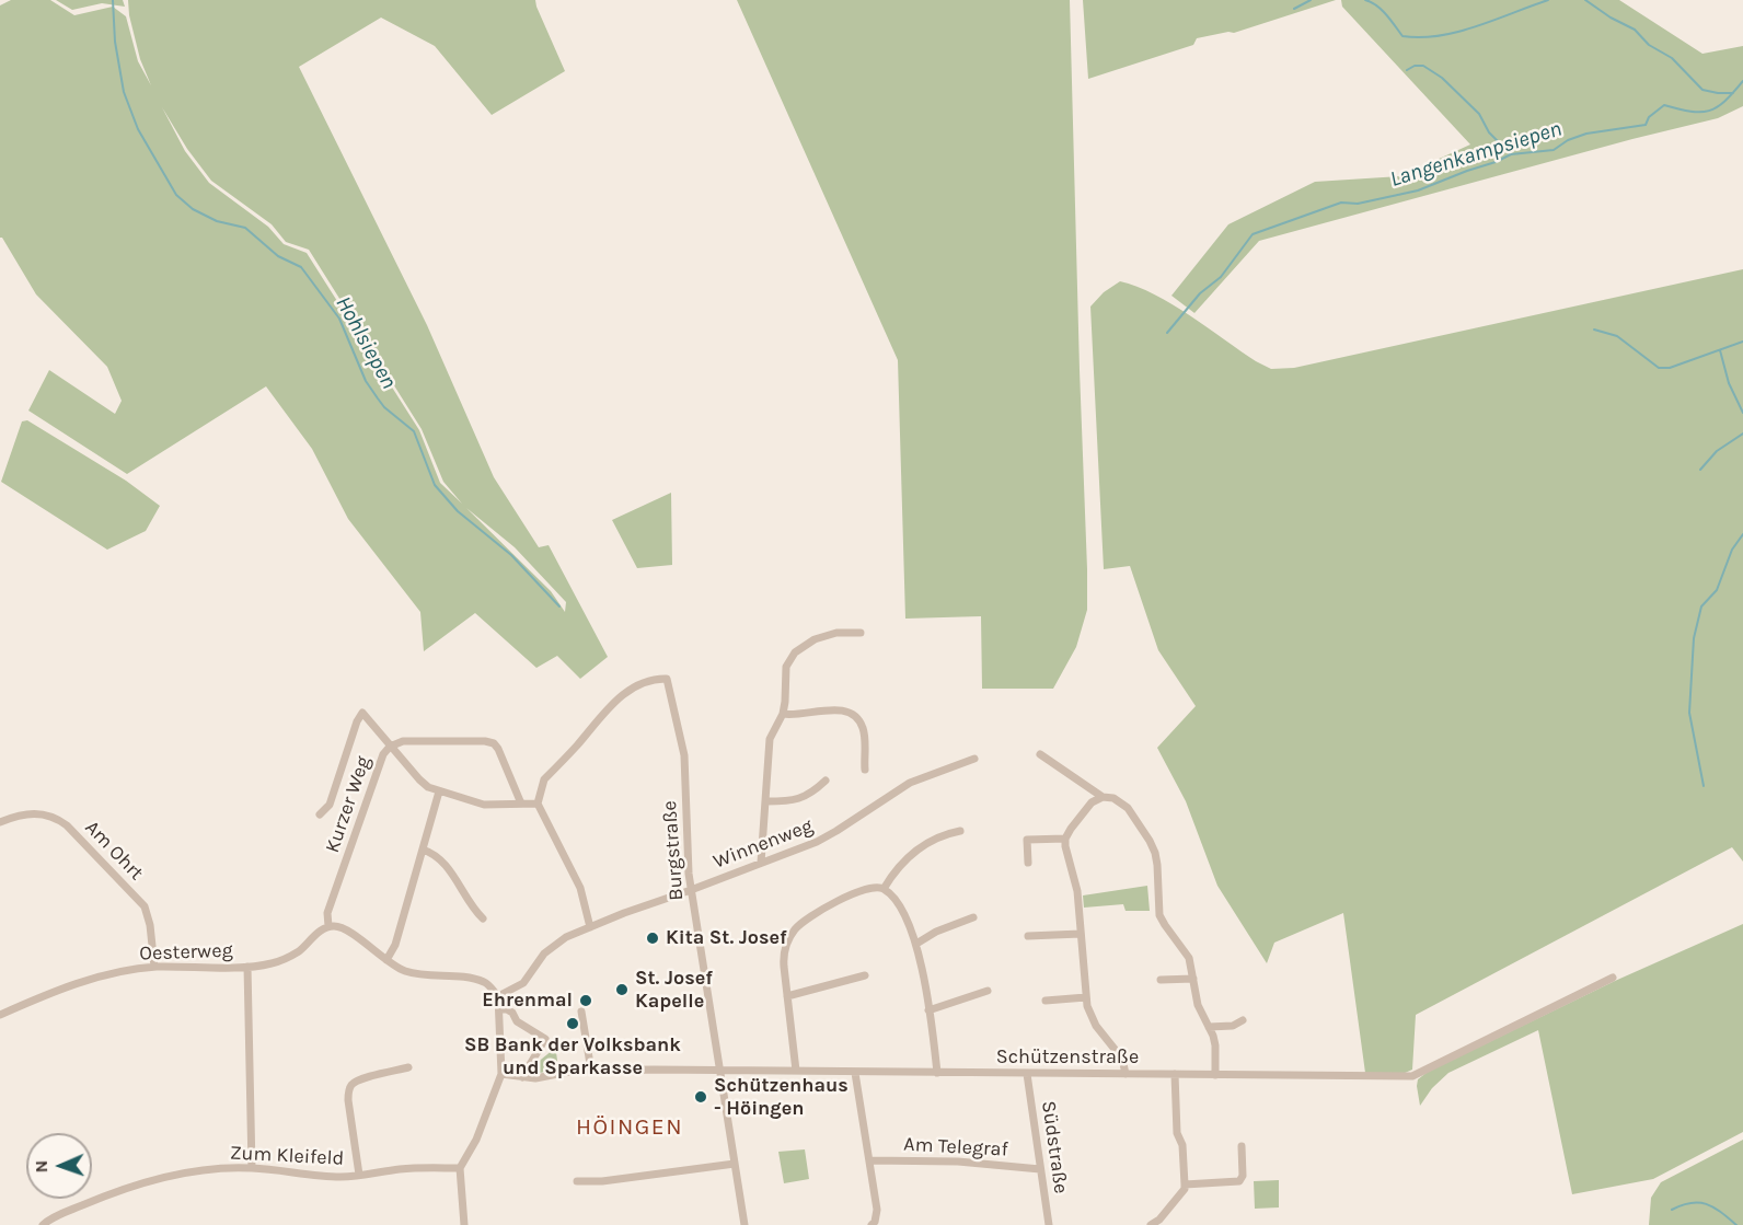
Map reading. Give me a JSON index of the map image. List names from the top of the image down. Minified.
{"streets":{"street":["Kurzer Weg","Winnenweg","Am Ohrt","Burgstraße","Oesterweg","Schützenstraße","Am Telegraf","Südstraße","Zum Kleifeld"]},"crossings":[["Kurzer Weg","Oesterweg"],["Winnenweg","Burgstraße"],["Am Ohrt","Oesterweg"],["Burgstraße","Schützenstraße"],["Schützenstraße","Südstraße"],["Am Telegraf","Südstraße"]],"districts":["HÖINGEN"],"water":["Langenkampsiepen","Hohlsiepen"],"places":["Kita St. Josef","St. Josef Kapelle","Ehrenmal","SB Bank der Volksbank und Sparkasse","Schützenhaus - Höingen"],"north":"left"}
